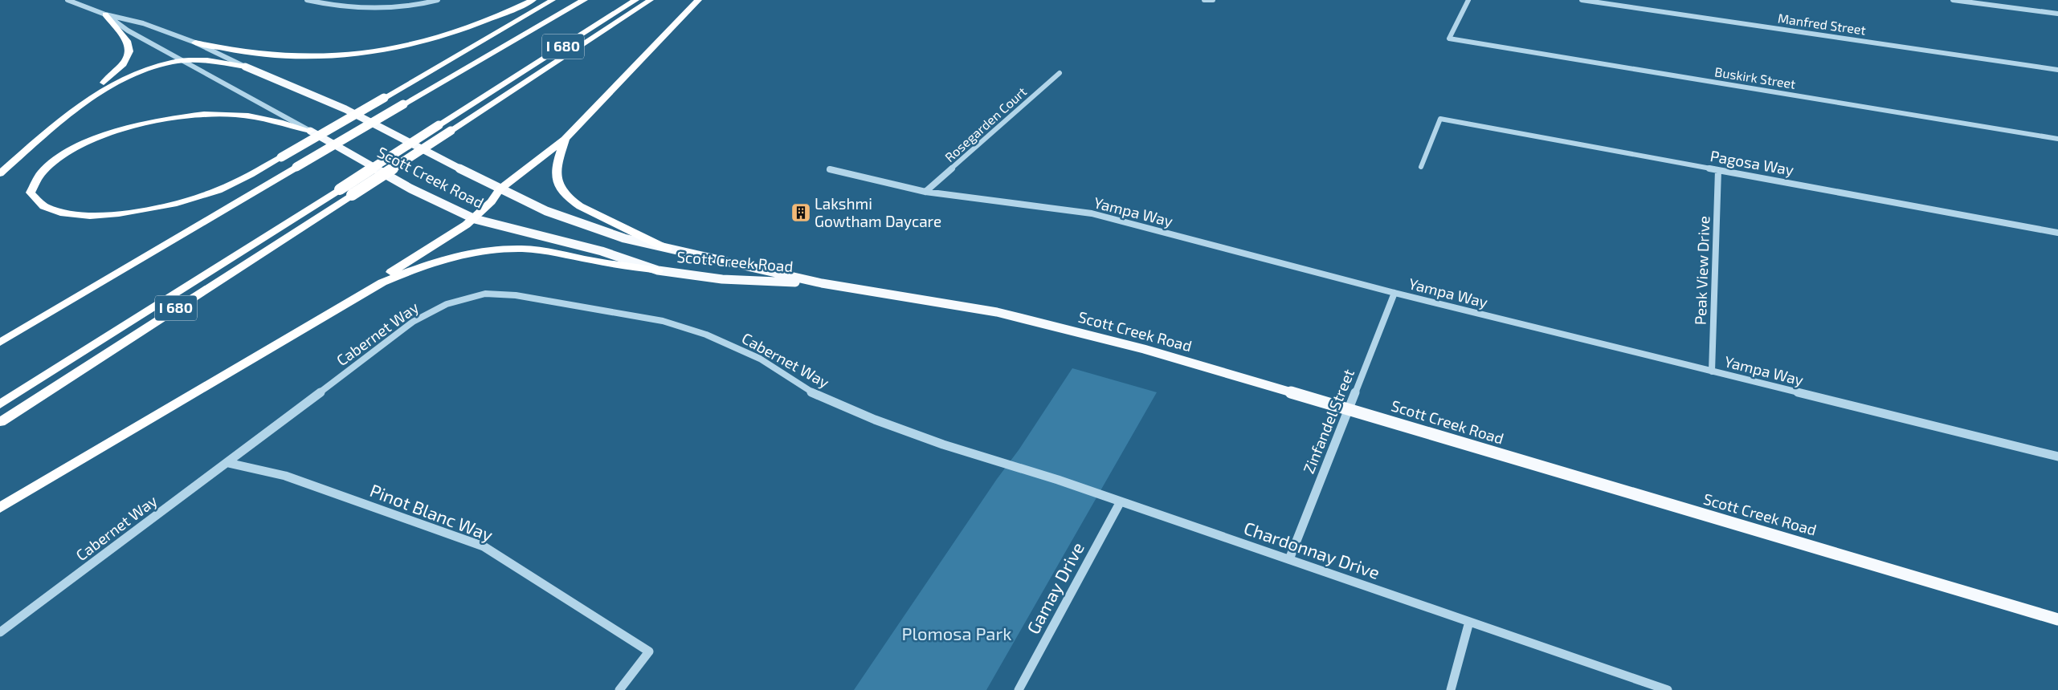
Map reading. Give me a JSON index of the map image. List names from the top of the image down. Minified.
{"streets":{"highway":["I 680"],"main road":["Scott Creek Road"],"street":["Manfred Street","Buskirk Street","Rosegarden Court","Pagosa Way","Yampa Way","Peak View Drive","Cabernet Way","Zinfandel Street","Pinot Blanc Way","Chardonnay Drive","Gamay Drive"]},"crossings":[["Rosegarden Court","Yampa Way"],["Pagosa Way","Peak View Drive"],["Scott Creek Road","Zinfandel Street"],["Yampa Way","Peak View Drive"],["Yampa Way","Zinfandel Street"],["Cabernet Way","Pinot Blanc Way"],["Cabernet Way","Chardonnay Drive"],["Zinfandel Street","Chardonnay Drive"],["Chardonnay Drive","Gamay Drive"]],"parks":["Plomosa Park"],"places":{"building":["Lakshmi Gowtham Daycare"]}}
